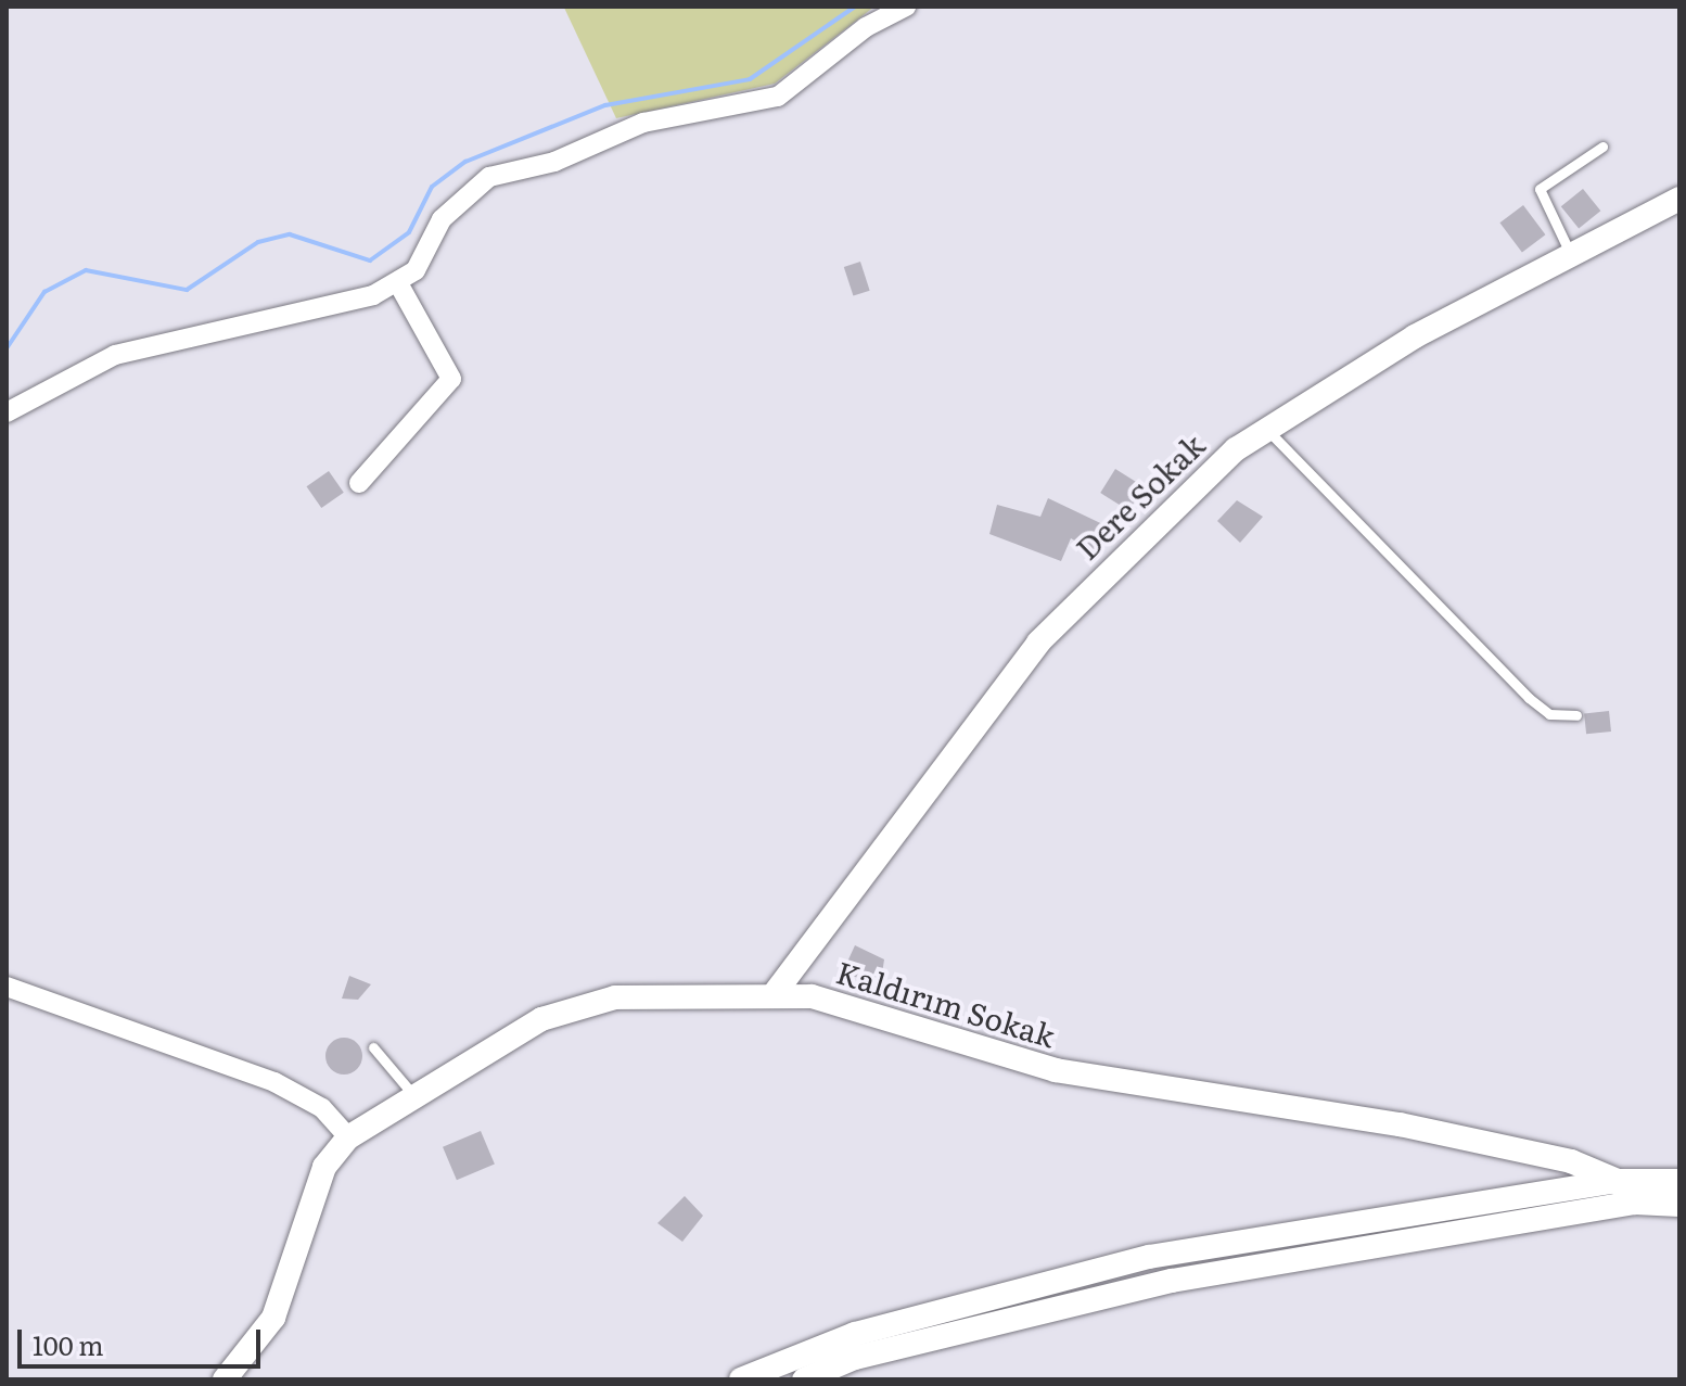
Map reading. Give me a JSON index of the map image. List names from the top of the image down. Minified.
{"streets":{"street":["Dere Sokak","Kaldırım Sokak"]},"crossings":[["Dere Sokak","Kaldırım Sokak"]],"scale_bar":"100 m"}
